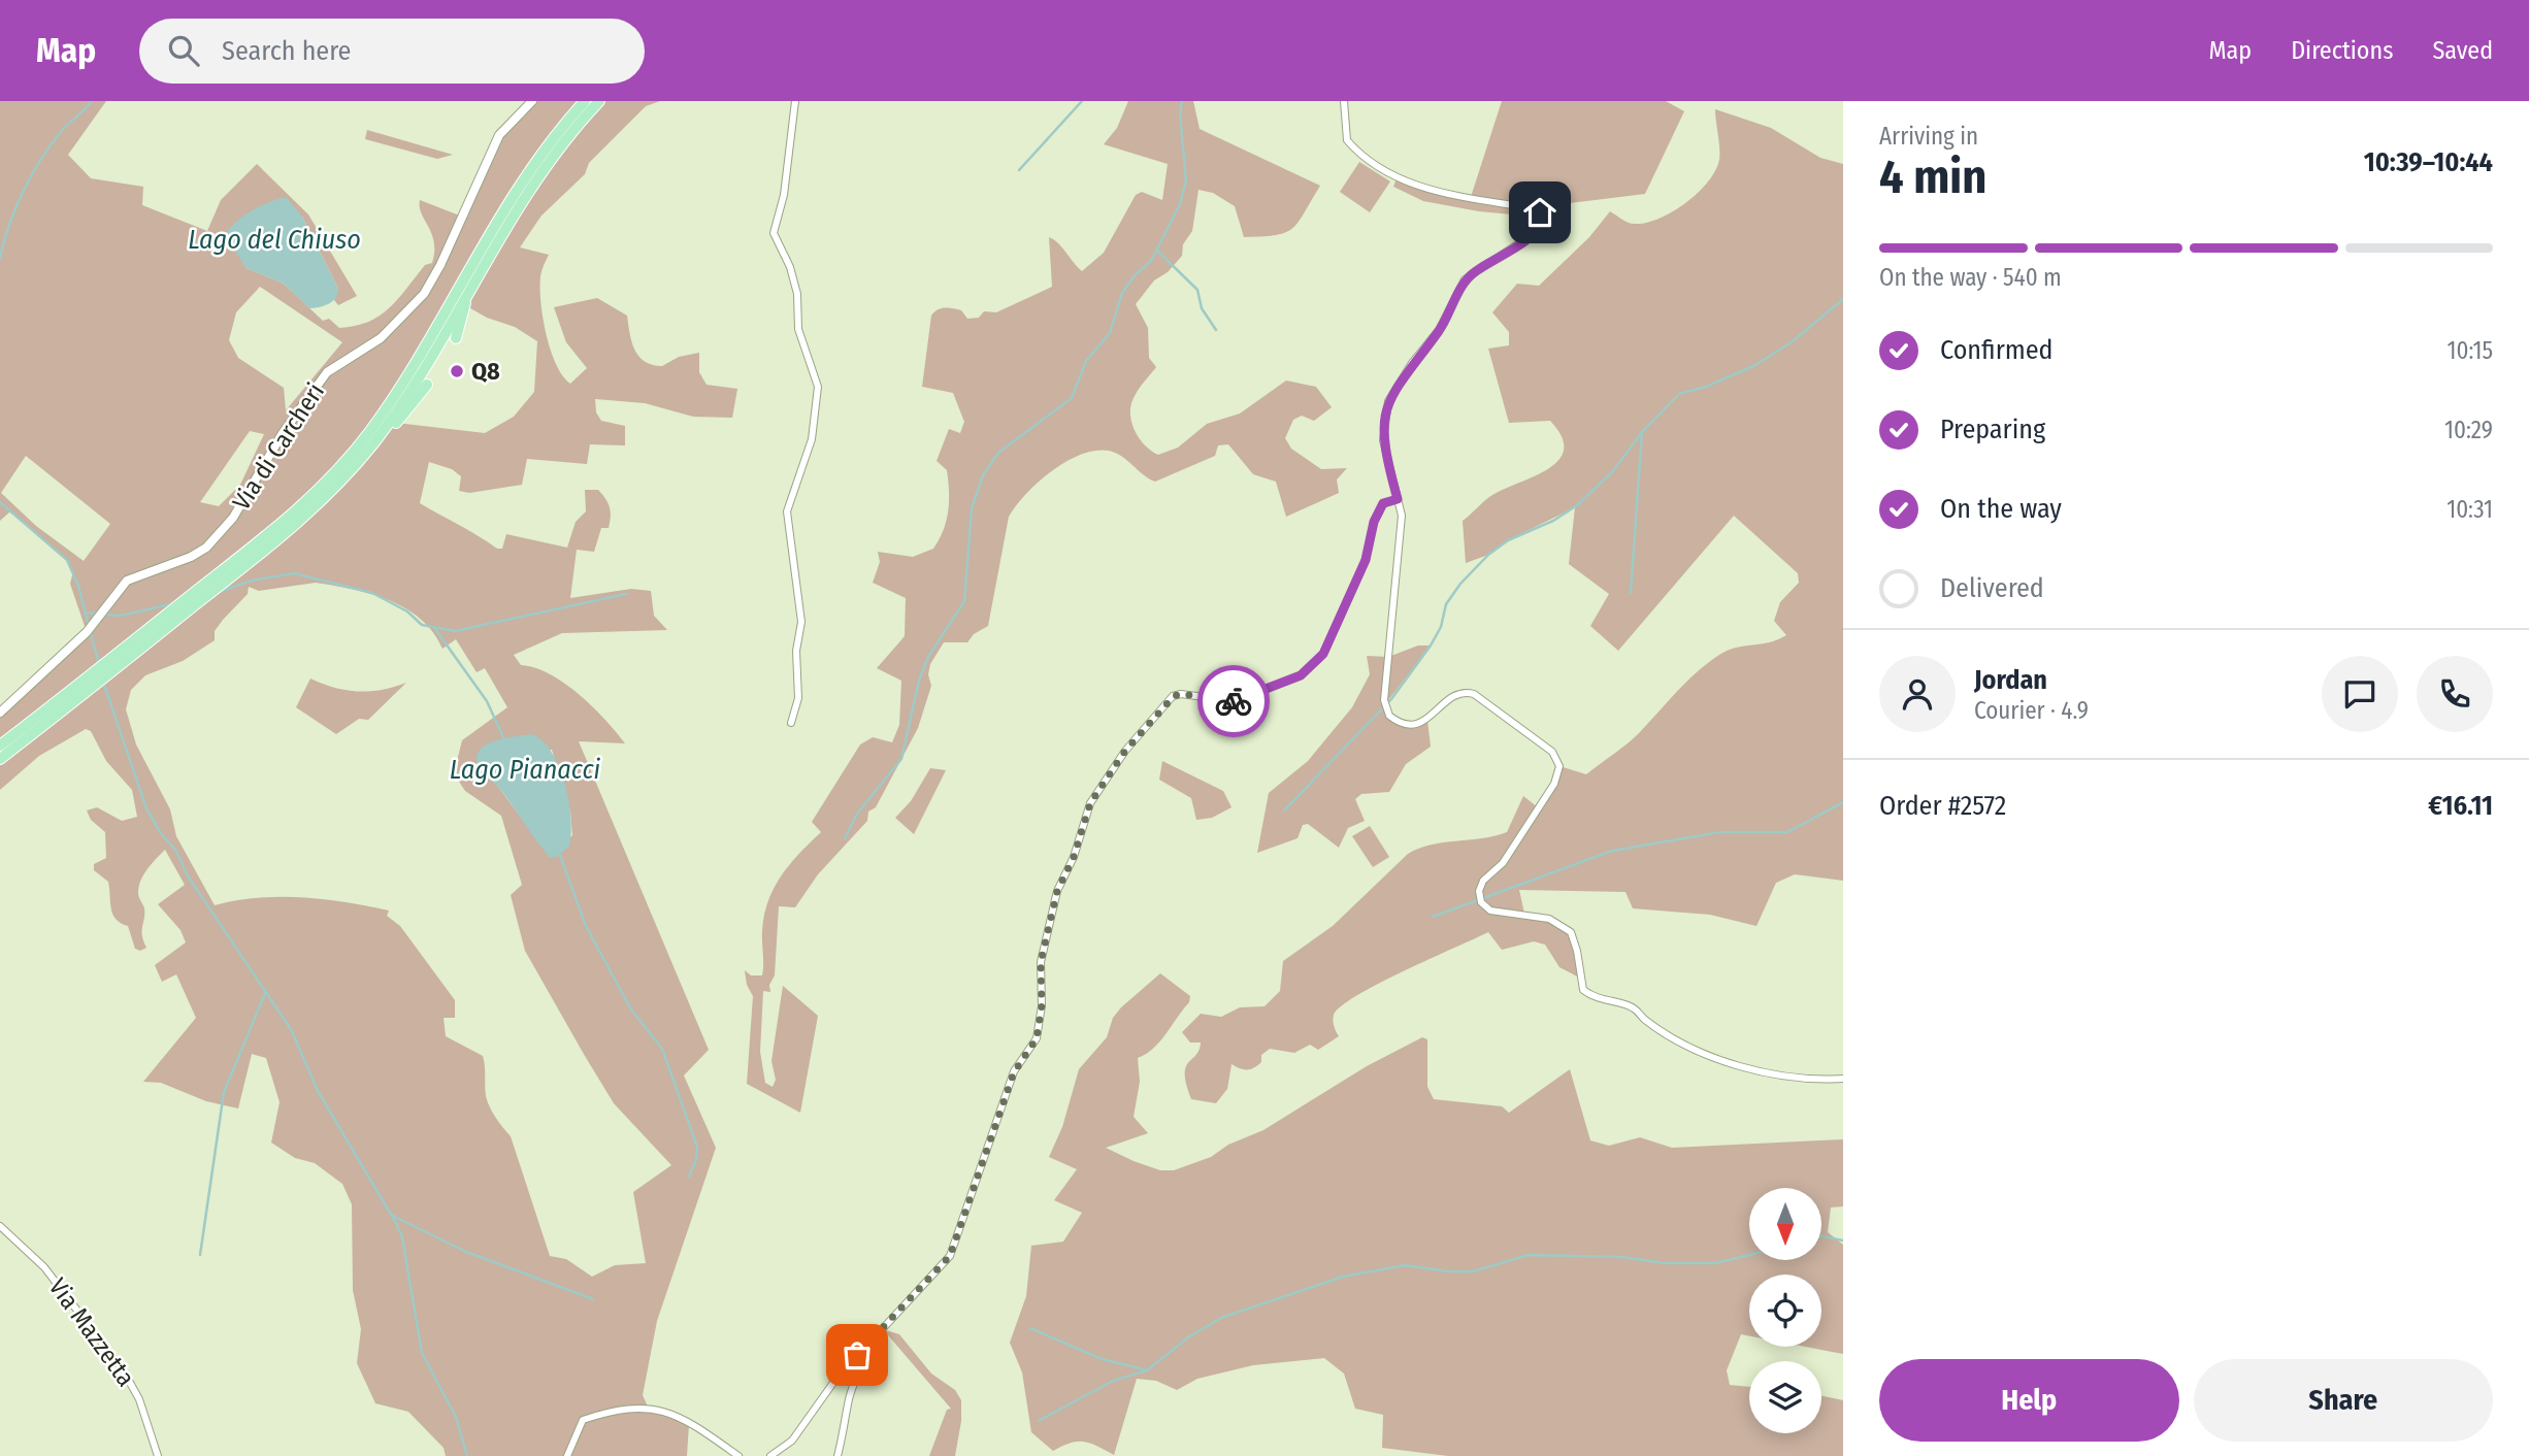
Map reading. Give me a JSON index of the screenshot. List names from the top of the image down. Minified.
{"streets":{"street":["Via di Carcheri","Via Mazzetta"]},"water":["Lago del Chiuso","Lago Pianacci"],"places":["Q8"],"north":"bottom","page":{"header":"Map","search":"Search here","nav":["Map","Directions","Saved"],"heading":["4 min","Arriving in","10:39–10:44"],"panel":["Jordan","Courier · 4.9","Order #2572","€16.11"],"bar":"On the way · 540 m","list":[["Confirmed","10:15"],["Preparing","10:29"],["On the way","10:31"],"Delivered"],"buttons":["Help","Share"]}}
